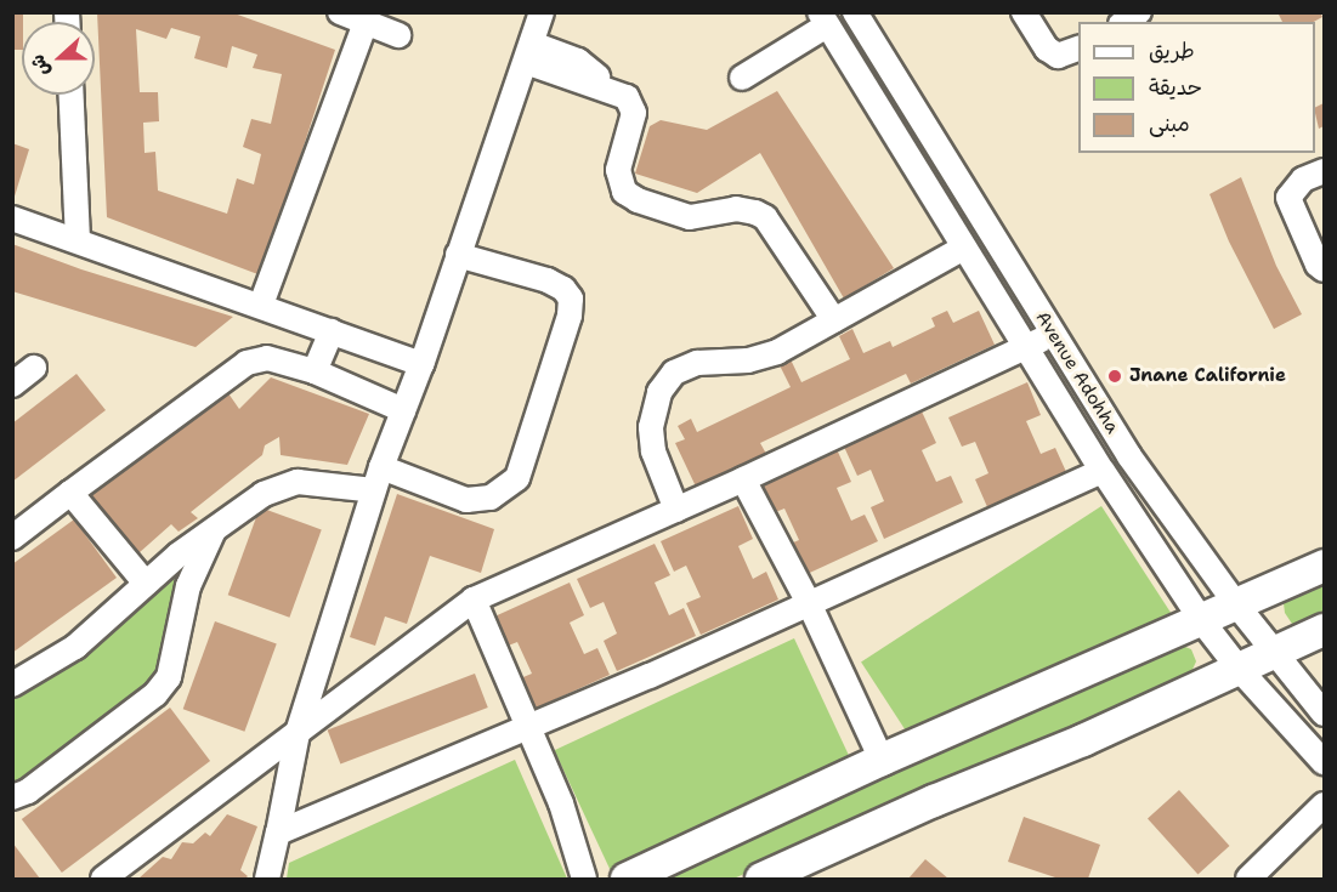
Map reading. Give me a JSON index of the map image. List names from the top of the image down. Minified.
{"streets":{"street":["Avenue Adohha"]},"places":["Jnane Californie"],"legend":["طريق","حديقة","مبنى"],"north":"left"}
